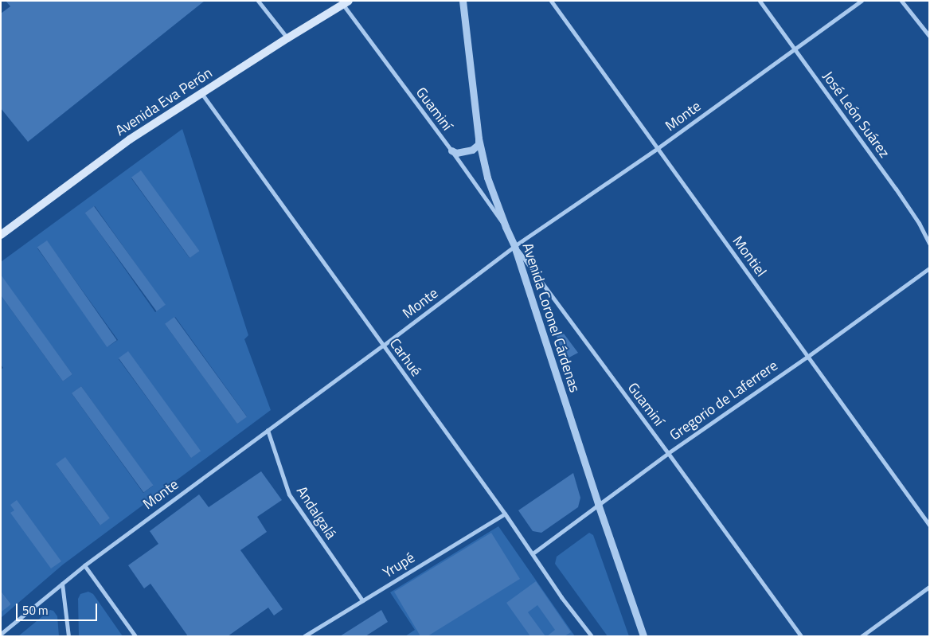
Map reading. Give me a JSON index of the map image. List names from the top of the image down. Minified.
{"streets":{"main road":["Avenida Eva Perón"],"street":["Guaminí","José León Suárez","Monte","Montiel","Avenida Coronel Cárdenas","Carhué","Gregorio de Laferrere","Andalgalá","Yrupé"]},"crossings":[["Avenida Eva Perón","Guaminí"],["Avenida Eva Perón","Carhué"],["Guaminí","Monte"],["Guaminí","Avenida Coronel Cárdenas"],["Guaminí","Gregorio de Laferrere"],["José León Suárez","Monte"],["Monte","Montiel"],["Monte","Avenida Coronel Cárdenas"],["Monte","Carhué"],["Monte","Andalgalá"],["Montiel","Gregorio de Laferrere"],["Avenida Coronel Cárdenas","Gregorio de Laferrere"],["Carhué","Gregorio de Laferrere"],["Carhué","Yrupé"],["Andalgalá","Yrupé"]],"scale_bar":"50 m"}
